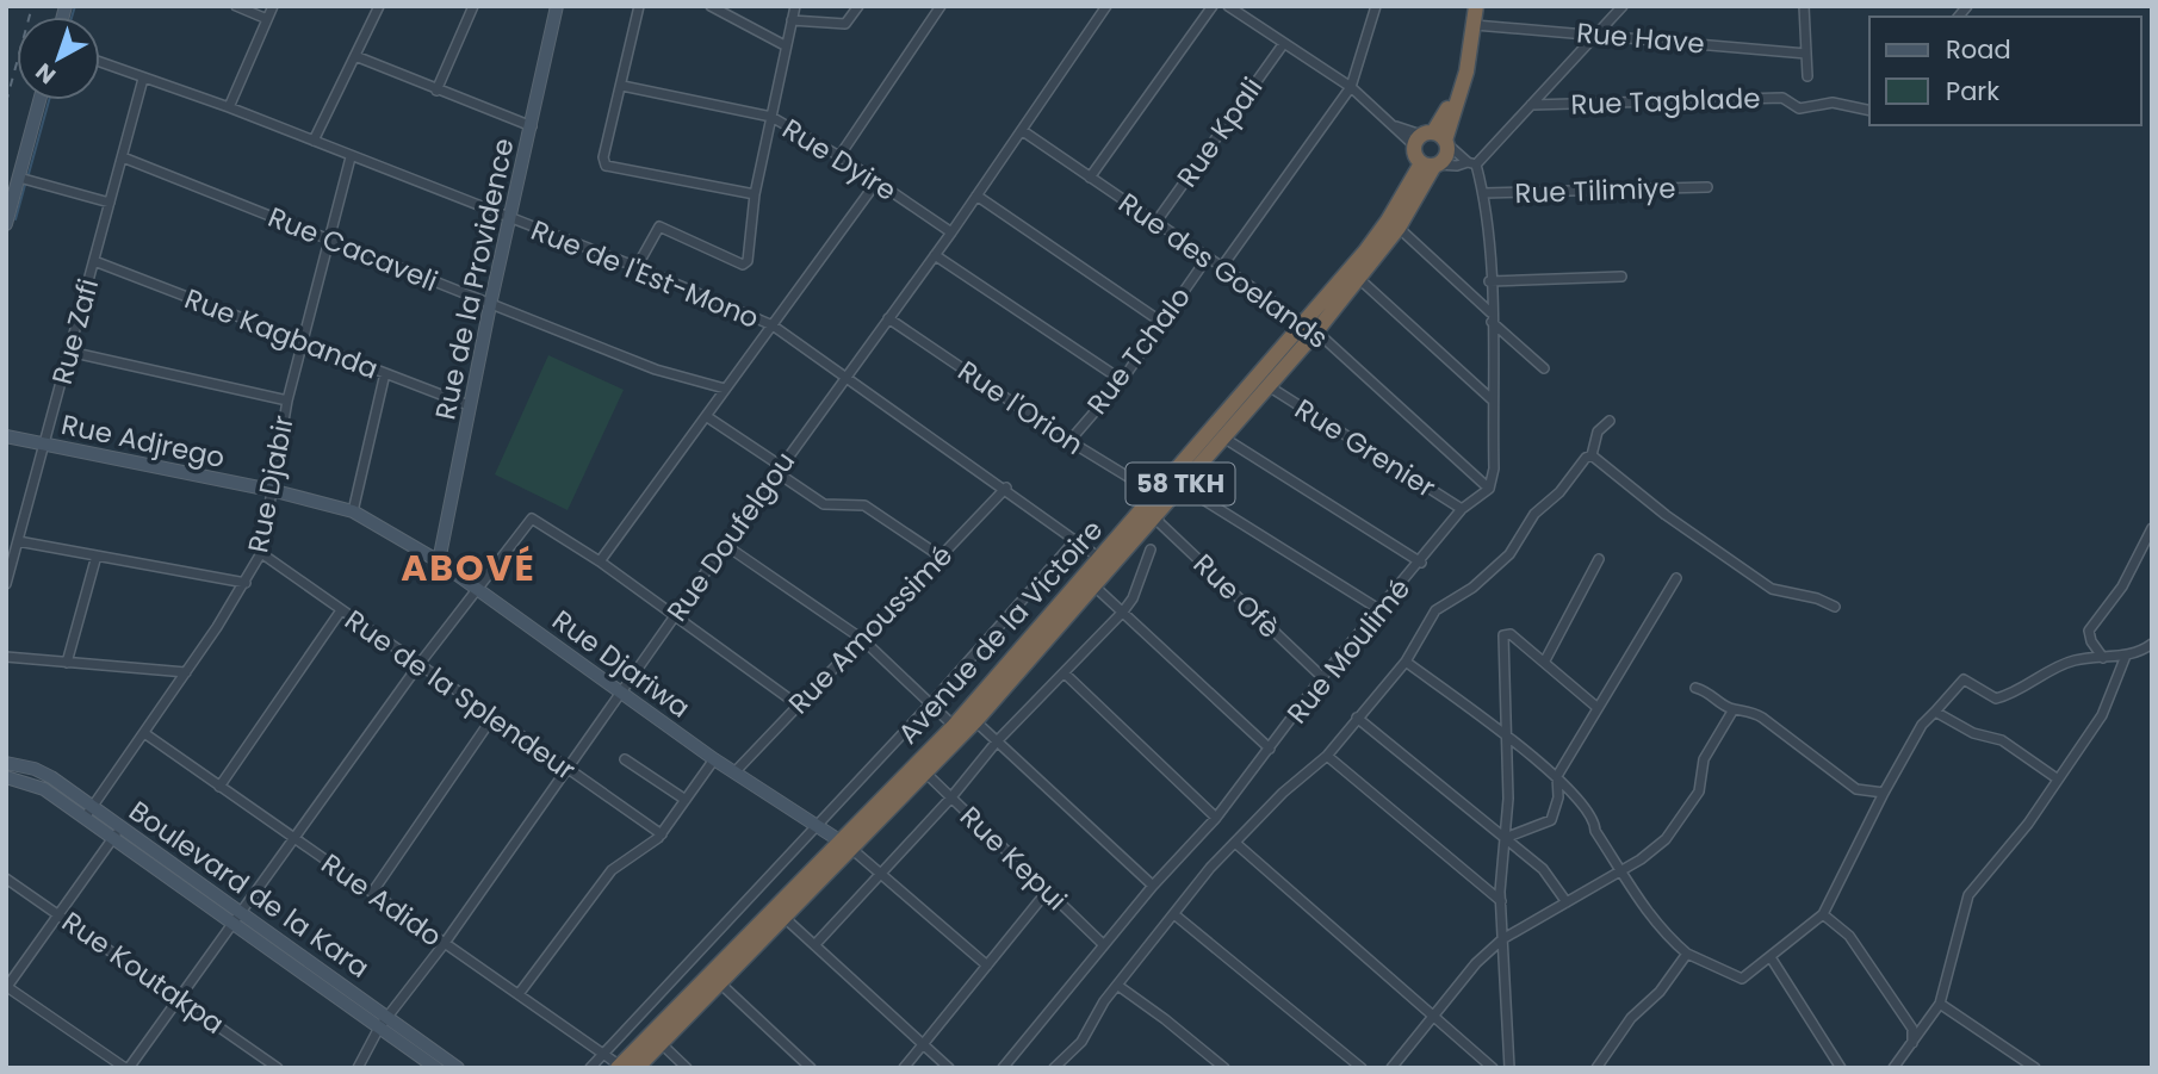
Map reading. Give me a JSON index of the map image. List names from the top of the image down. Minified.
{"streets":{"highway":["58 TKH","Avenue de la Victoire"],"street":["Rue Have","Rue Tagblade","Rue Kpali","Rue Dyire","Rue Tilimiye","Rue Cacaveli","Rue des Goelands","Rue de l'Est-Mono","Rue de la Providence","Rue Zafi","Rue Kagbanda","Rue Tchalo","Rue l'Orion","Rue Adjrego","Rue Grenier","Rue Djabir","Rue Doufelgou","Rue Ofè","Rue Amoussimé","Rue Moulimé","Rue Djariwa","Rue de la Splendeur","Rue Kepui","Boulevard de la Kara","Rue Adido","Rue Koutakpa"]},"crossings":[["Rue Kpali","Rue des Goelands"],["Rue Dyire","Rue Doufelgou"],["Rue Cacaveli","Rue de la Providence"],["Rue Cacaveli","Rue Zafi"],["Rue Cacaveli","Rue Djabir"],["Rue des Goelands","Rue Tchalo"],["Rue des Goelands","Rue Doufelgou"],["Rue des Goelands","Avenue de la Victoire"],["Rue des Goelands","Rue Moulimé"],["Rue de l'Est-Mono","Rue de la Providence"],["Rue de l'Est-Mono","Rue Zafi"],["Rue de l'Est-Mono","Rue Djabir"],["Rue de l'Est-Mono","Rue Doufelgou"],["Rue de l'Est-Mono","Rue Amoussimé"],["Rue de l'Est-Mono","Avenue de la Victoire"],["Rue de la Providence","Rue Kagbanda"],["Rue de la Providence","Rue Djariwa"],["Rue Zafi","Rue Kagbanda"],["Rue Zafi","Rue Adjrego"],["Rue Kagbanda","Rue Djabir"],["Rue Tchalo","Rue l'Orion"],["Rue l'Orion","Rue Doufelgou"],["Rue l'Orion","Avenue de la Victoire"],["Rue Adjrego","Rue Djabir"],["Rue Adjrego","Rue Djariwa"],["Rue Grenier","Avenue de la Victoire"],["Rue Grenier","Rue Moulimé"],["Rue Djabir","Rue Djariwa"],["Rue Djabir","Rue de la Splendeur"],["Rue Djabir","Boulevard de la Kara"],["Rue Djabir","Rue Adido"],["Rue Doufelgou","Rue Djariwa"],["Rue Doufelgou","Rue de la Splendeur"],["Rue Doufelgou","Boulevard de la Kara"],["Rue Doufelgou","Rue Adido"],["Rue Ofè","Avenue de la Victoire"],["Rue Ofè","Rue Moulimé"],["Rue Amoussimé","Rue Djariwa"],["Avenue de la Victoire","Rue Djariwa"],["Avenue de la Victoire","Rue Kepui"],["Avenue de la Victoire","Rue Adido"],["Rue Moulimé","Rue Kepui"]],"districts":["ABOVÉ"],"legend":["Road","Park"],"north":"bottom left"}
